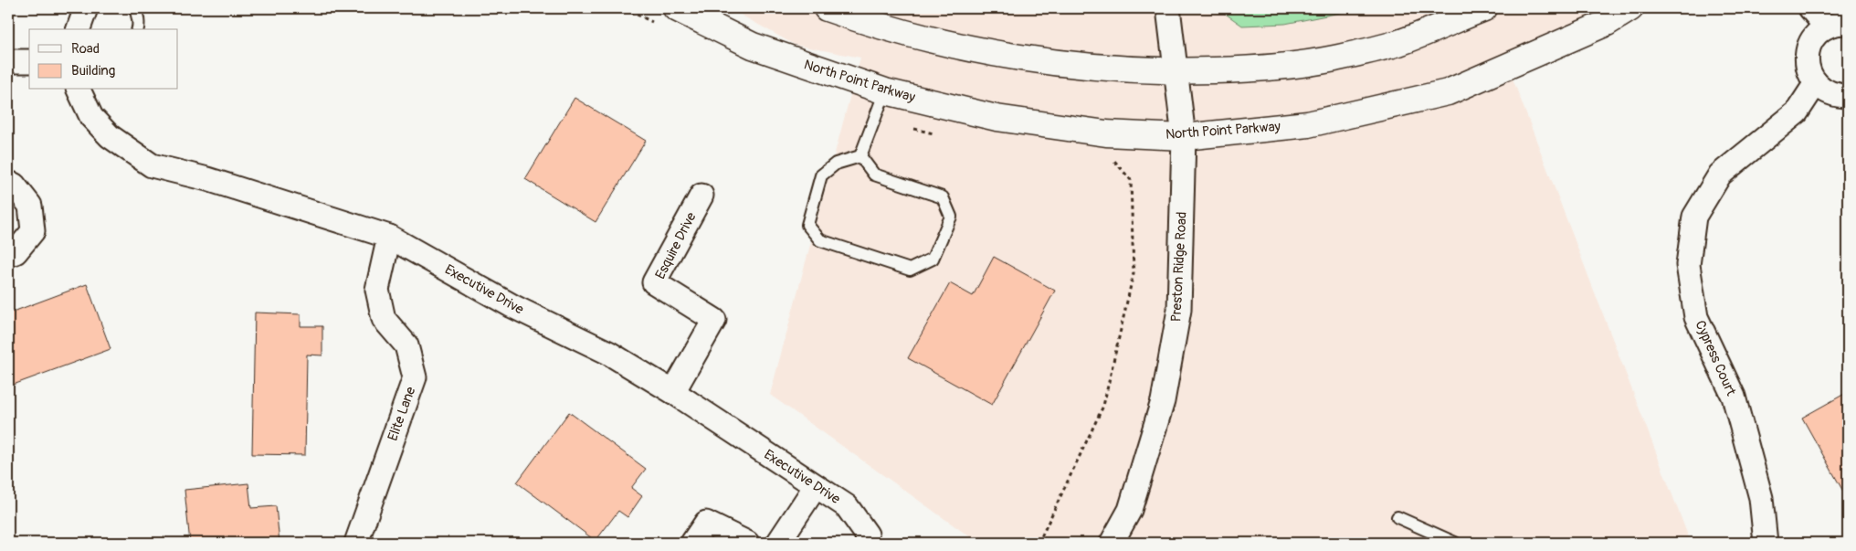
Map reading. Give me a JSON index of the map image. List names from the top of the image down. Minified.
{"streets":{"street":["North Point Parkway","Esquire Drive","Preston Ridge Road","Executive Drive","Cypress Court","Elite Lane"]},"crossings":[["North Point Parkway","Preston Ridge Road"],["Esquire Drive","Executive Drive"],["Executive Drive","Elite Lane"]],"legend":["Road","Building"]}
